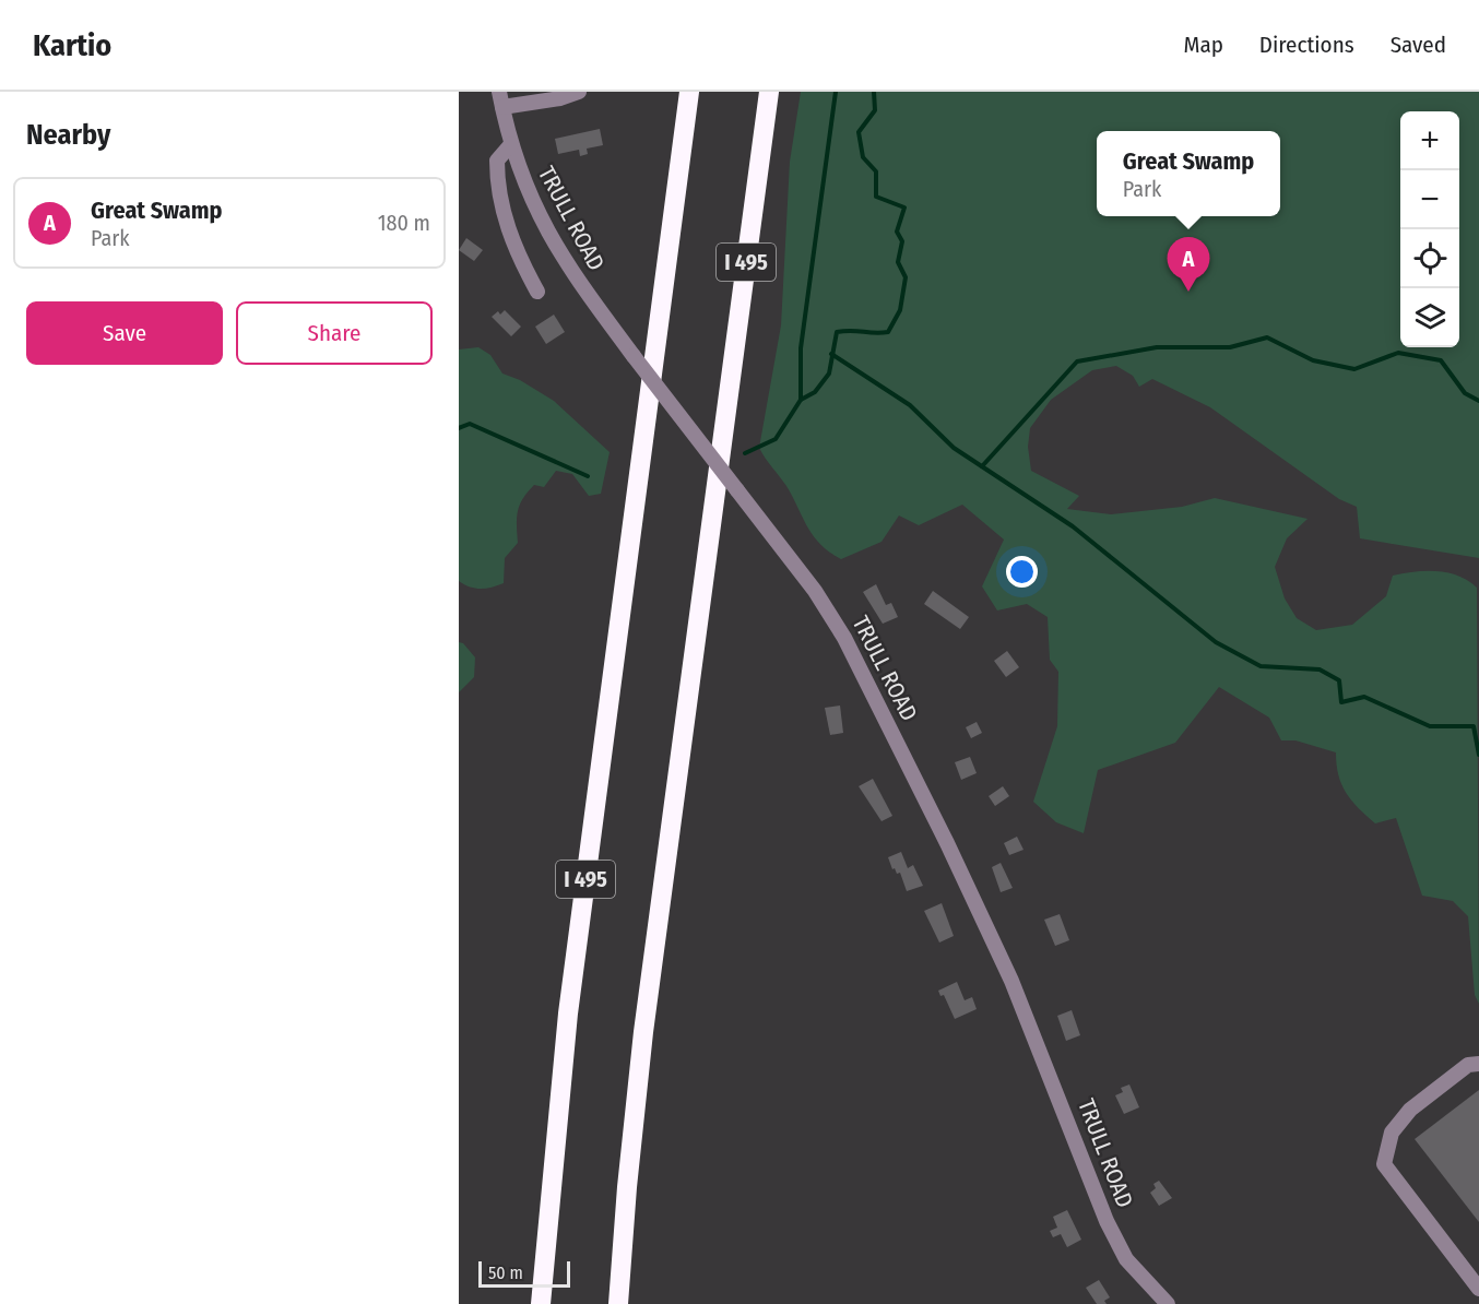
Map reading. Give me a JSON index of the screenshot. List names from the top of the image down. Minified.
{"streets":{"highway":["I 495"],"street":["TRULL ROAD"]},"scale_bar":"50 m","page":{"header":"Kartio","nav":["Map","Directions","Saved"],"heading":"Nearby","map_buttons":["+","−"],"popup":["Great Swamp","Park"],"list":[{"mark":"A","name":"Great Swamp","note":"Park","value":"180 m"}],"pins":"A","buttons":["Save","Share"],"scale":"50 m"}}
